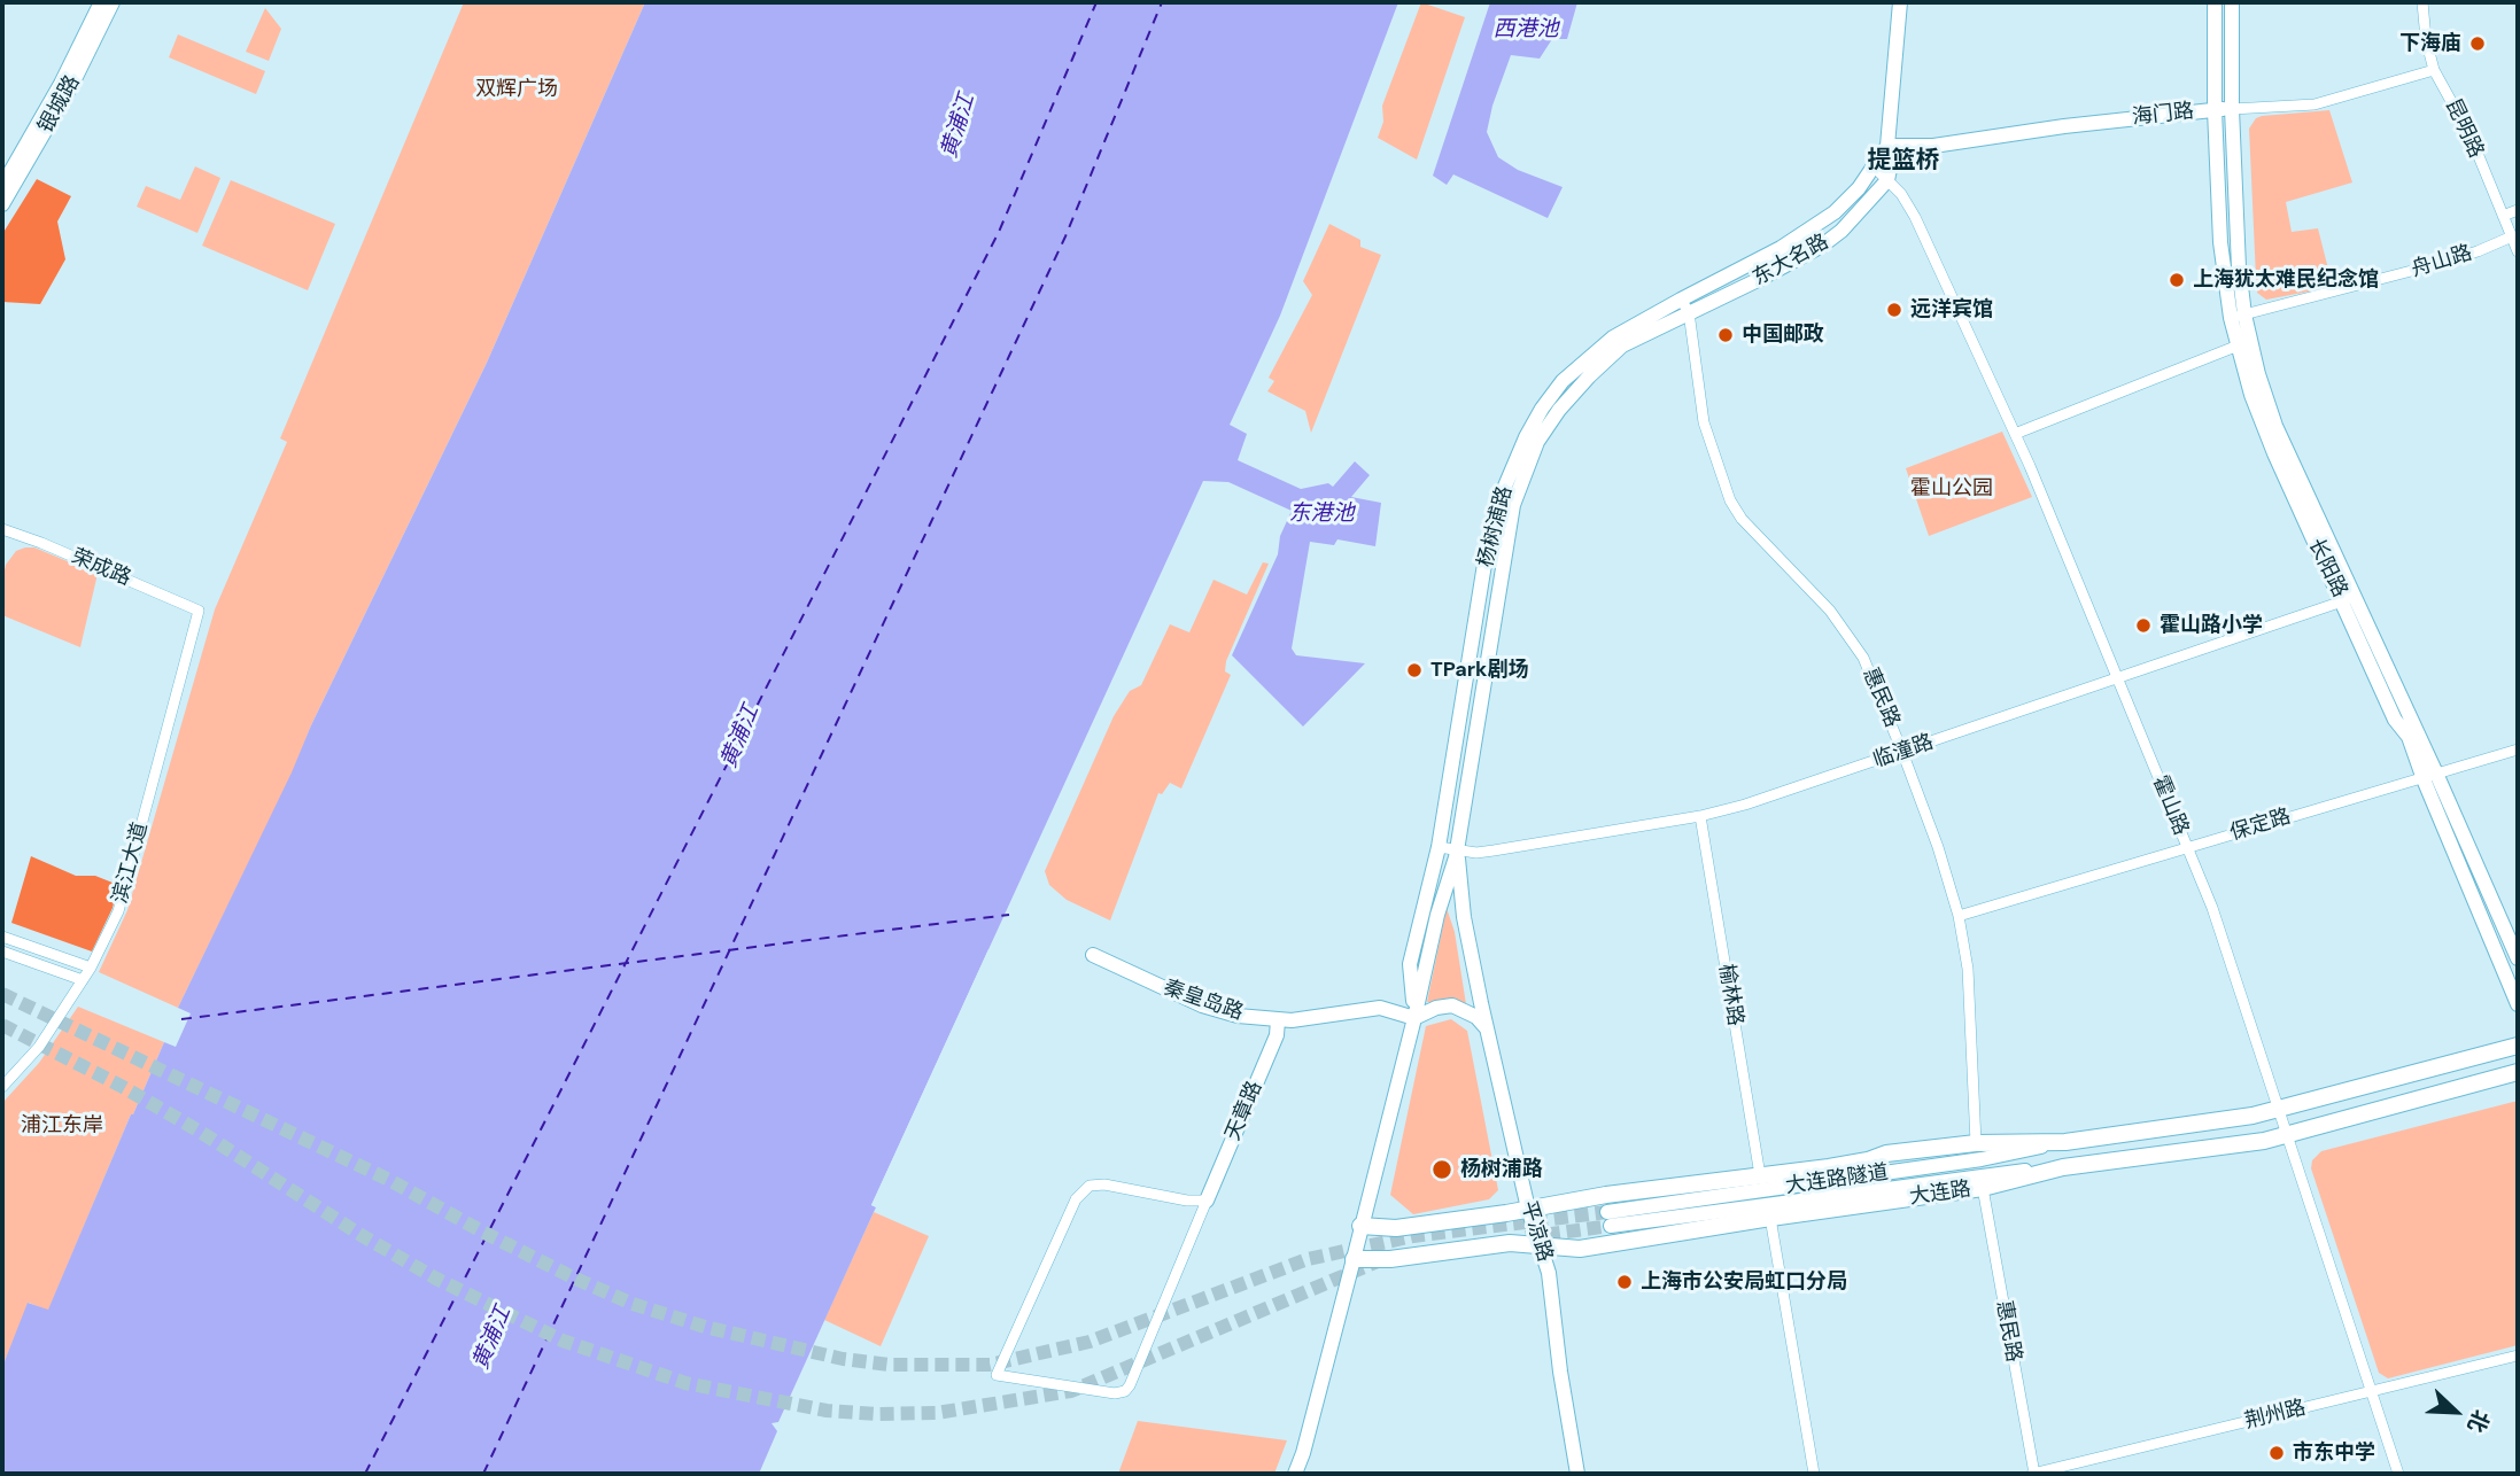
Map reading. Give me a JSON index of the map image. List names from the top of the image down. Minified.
{"streets":{"main road":["银城路","海门路","东大名路","杨树浦路","长阳路","秦皇岛路","天章路","大连路隧道","大连路","平凉路"],"street":["昆明路","舟山路","荣成路","惠民路","临潼路","霍山路","保定路","滨江大道","榆林路","荆州路"]},"crossings":[["海门路","昆明路"],["海门路","东大名路"],["海门路","长阳路"],["昆明路","舟山路"],["东大名路","杨树浦路"],["东大名路","惠民路"],["东大名路","霍山路"],["舟山路","长阳路"],["杨树浦路","惠民路"],["杨树浦路","临潼路"],["杨树浦路","秦皇岛路"],["杨树浦路","大连路"],["杨树浦路","平凉路"],["荣成路","滨江大道"],["长阳路","临潼路"],["长阳路","保定路"],["惠民路","临潼路"],["惠民路","保定路"],["惠民路","大连路"],["惠民路","荆州路"],["临潼路","霍山路"],["临潼路","榆林路"],["临潼路","平凉路"],["霍山路","保定路"],["霍山路","大连路"],["霍山路","荆州路"],["秦皇岛路","天章路"],["大连路隧道","大连路"],["大连路","平凉路"]],"districts":["提篮桥"],"water":["西港池","黄浦江","东港池"],"parks":["双辉广场","霍山公园","浦江东岸"],"places":["下海庙","上海犹太难民纪念馆","远洋宾馆","中国邮政","霍山路小学","TPark剧场","杨树浦路","上海市公安局虹口分局","市东中学"],"north":"bottom right"}
